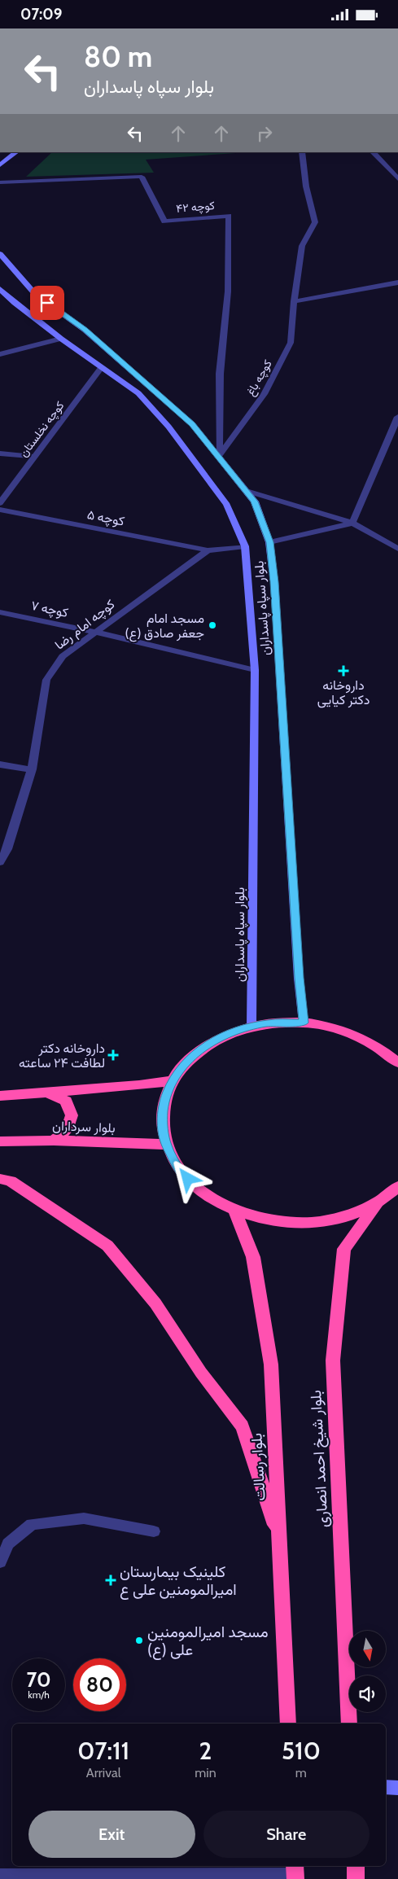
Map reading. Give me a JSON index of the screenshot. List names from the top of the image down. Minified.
{"streets":{"highway":["بلوار سرداران","بلوار شیخ احمد انصاری","بلوار رسالت"],"main road":["بلوار سپاه پاسداران"],"street":["کوچه ۴۲","کوچه باغ","کوچه نخلستان","کوچه ۵","کوچه ۷","کوچه امام رضا"]},"crossings":[["کوچه ۴۲","کوچه باغ"],["کوچه ۴۲","بلوار سپاه پاسداران"],["کوچه باغ","بلوار سپاه پاسداران"],["کوچه نخلستان","بلوار سپاه پاسداران"],["کوچه ۵","کوچه امام رضا"],["بلوار سپاه پاسداران","کوچه ۷"],["بلوار سپاه پاسداران","کوچه امام رضا"],["کوچه ۷","کوچه امام رضا"]],"places":{"other":["مسجد امام جعفر صادق (ع)","مسجد امیرالمومنین علی (ع)"],"health":["داروخانه دکتر کیایی","داروخانه دکتر لطافت ۲۴ ساعته","کلینیک بیمارستان امیرالمومنین علی ع"]},"north":"bottom","page":{"status":"07:09","turn":["80 m","بلوار سپاه پاسداران"],"speed":"70 km/h","limit":"80","eta":["07:11","Arrival","2","min","510","m"],"buttons":["Exit","Share"]}}
